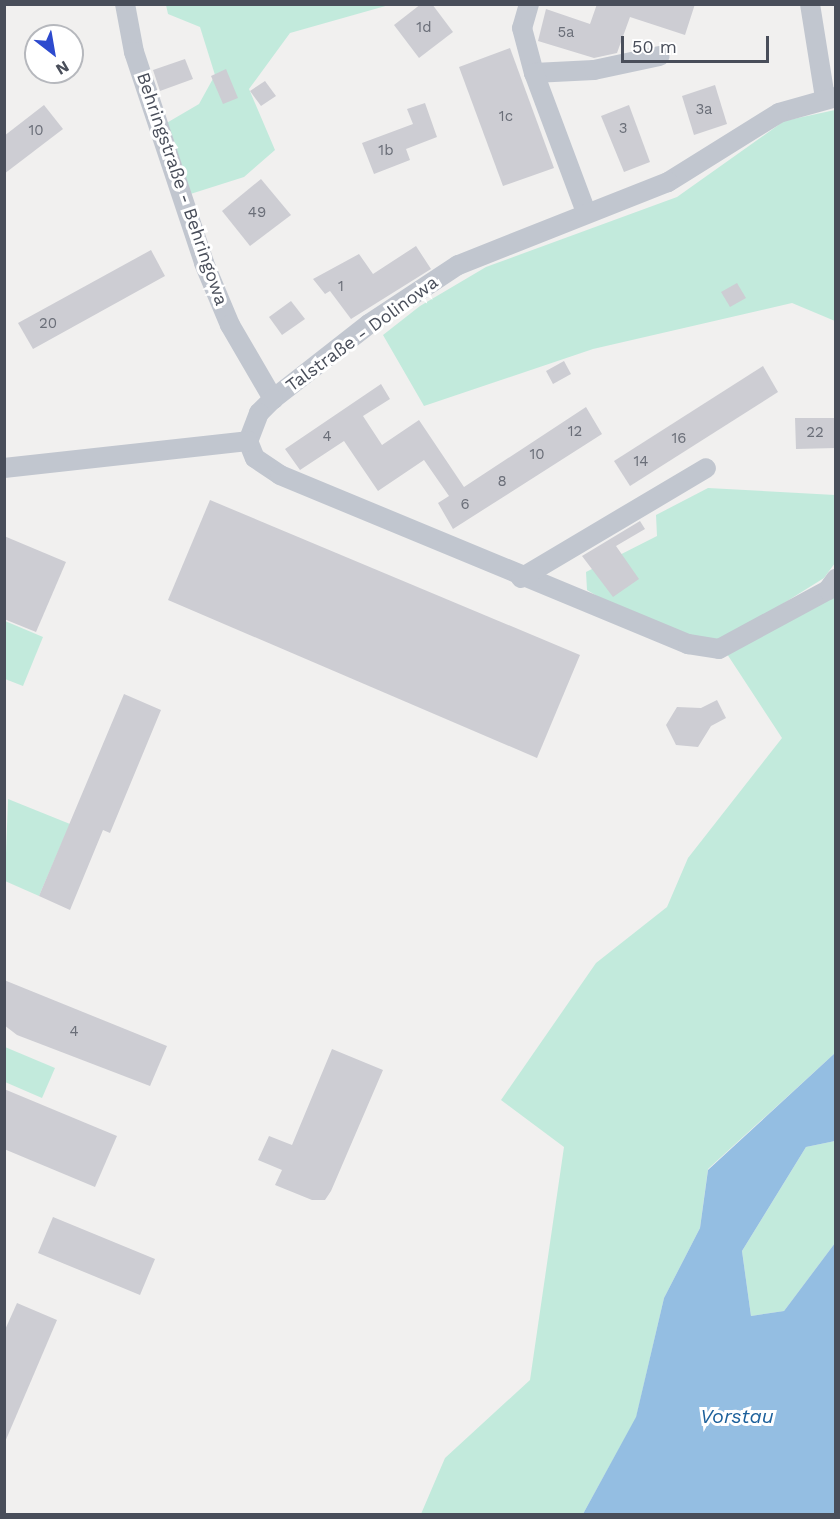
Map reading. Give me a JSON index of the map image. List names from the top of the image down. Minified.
{"streets":{"street":["Behringstraße - Behringowa","Talstraße - Dolinowa"]},"crossings":[["Behringstraße - Behringowa","Talstraße - Dolinowa"]],"water":["Vorstau"],"house_numbers":["1d","5a","3a","1c","3","10","1b","49","1","20","12","22","4","16","10","14","8","6","4"],"scale_bar":"50 m","north":"bottom right"}
